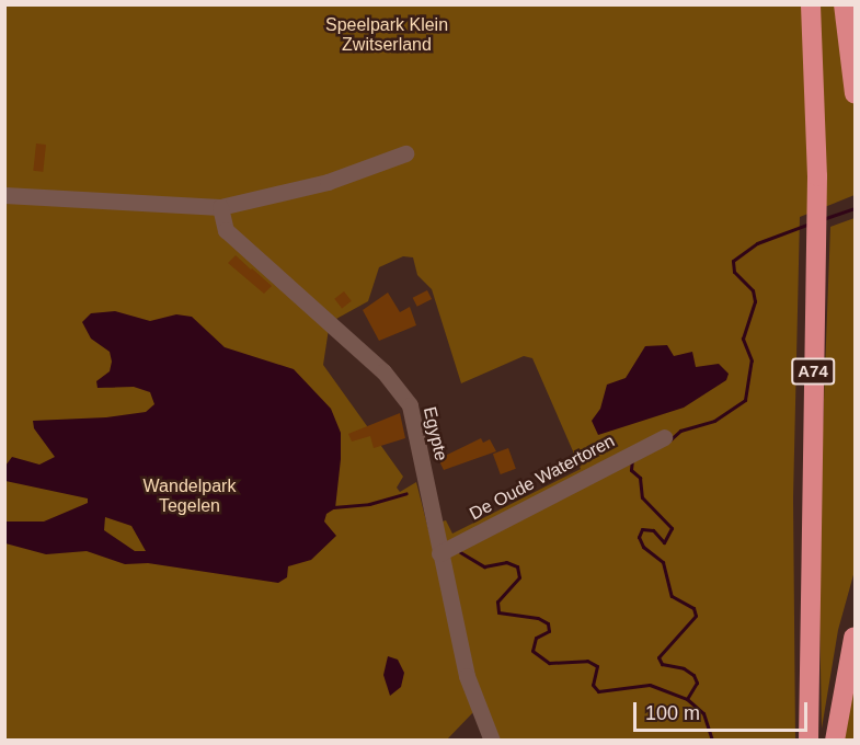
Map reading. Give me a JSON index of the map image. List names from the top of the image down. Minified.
{"streets":{"highway":["A74"],"street":["Egypte","De Oude Watertoren"]},"crossings":[["Egypte","De Oude Watertoren"]],"parks":["Speelpark Klein Zwitserland","Wandelpark Tegelen"],"scale_bar":"100 m"}
